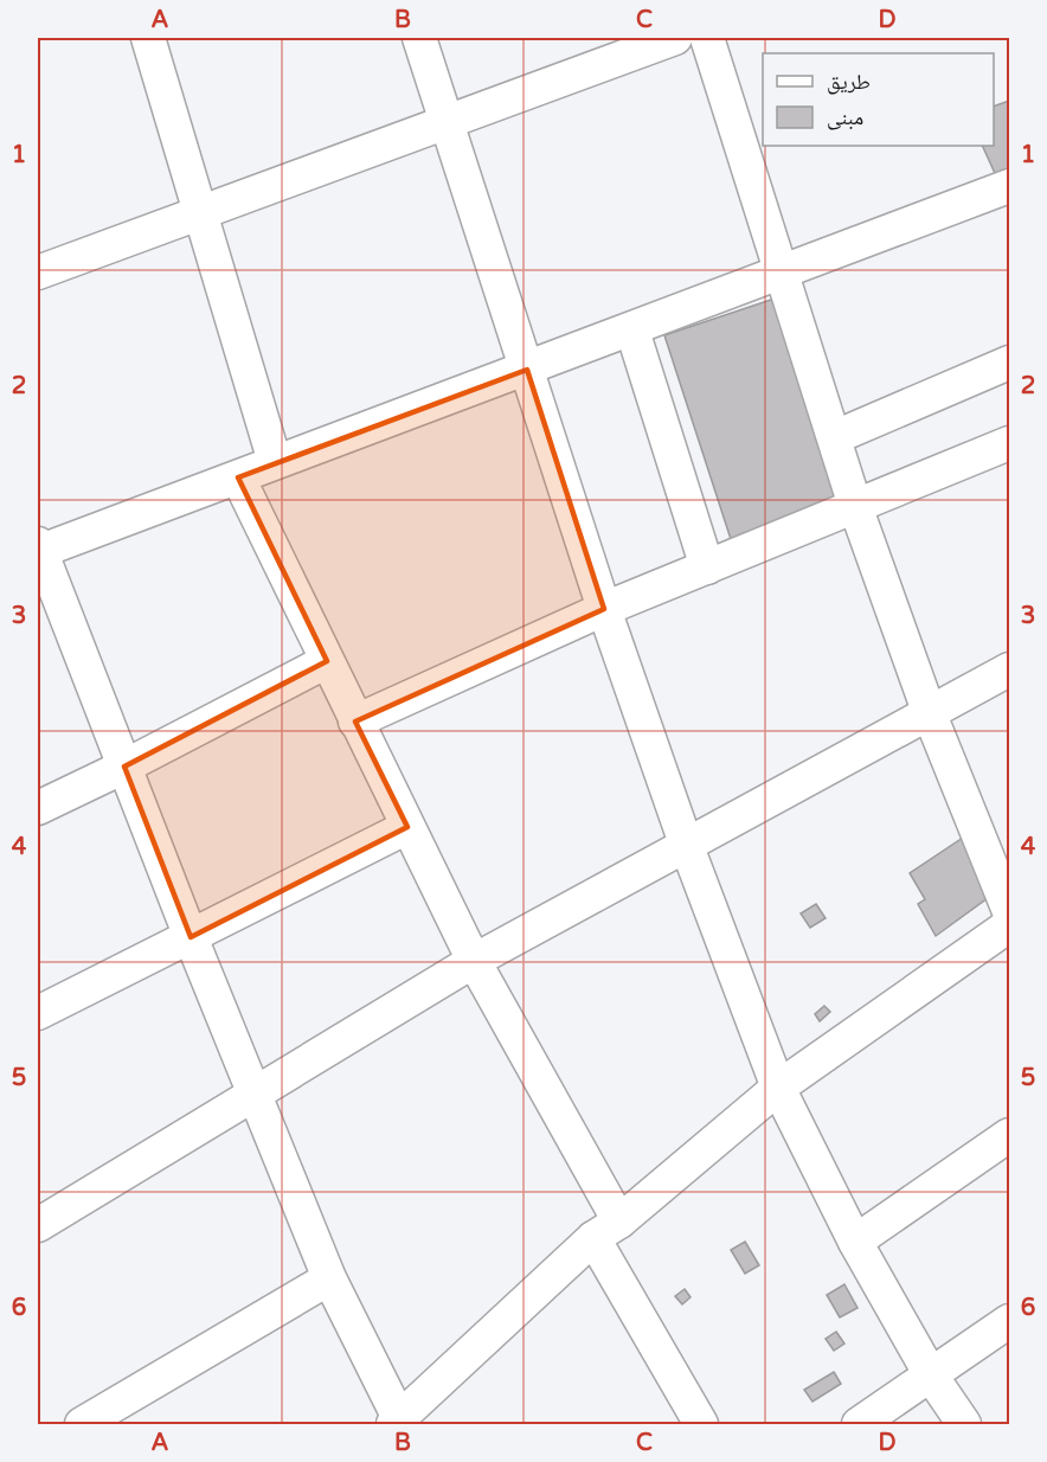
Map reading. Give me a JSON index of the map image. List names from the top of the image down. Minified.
{"legend":["طريق","مبنى"],"grid":{"columns":["A","B","C","D"],"rows":["1","2","3","4","5","6"]}}
